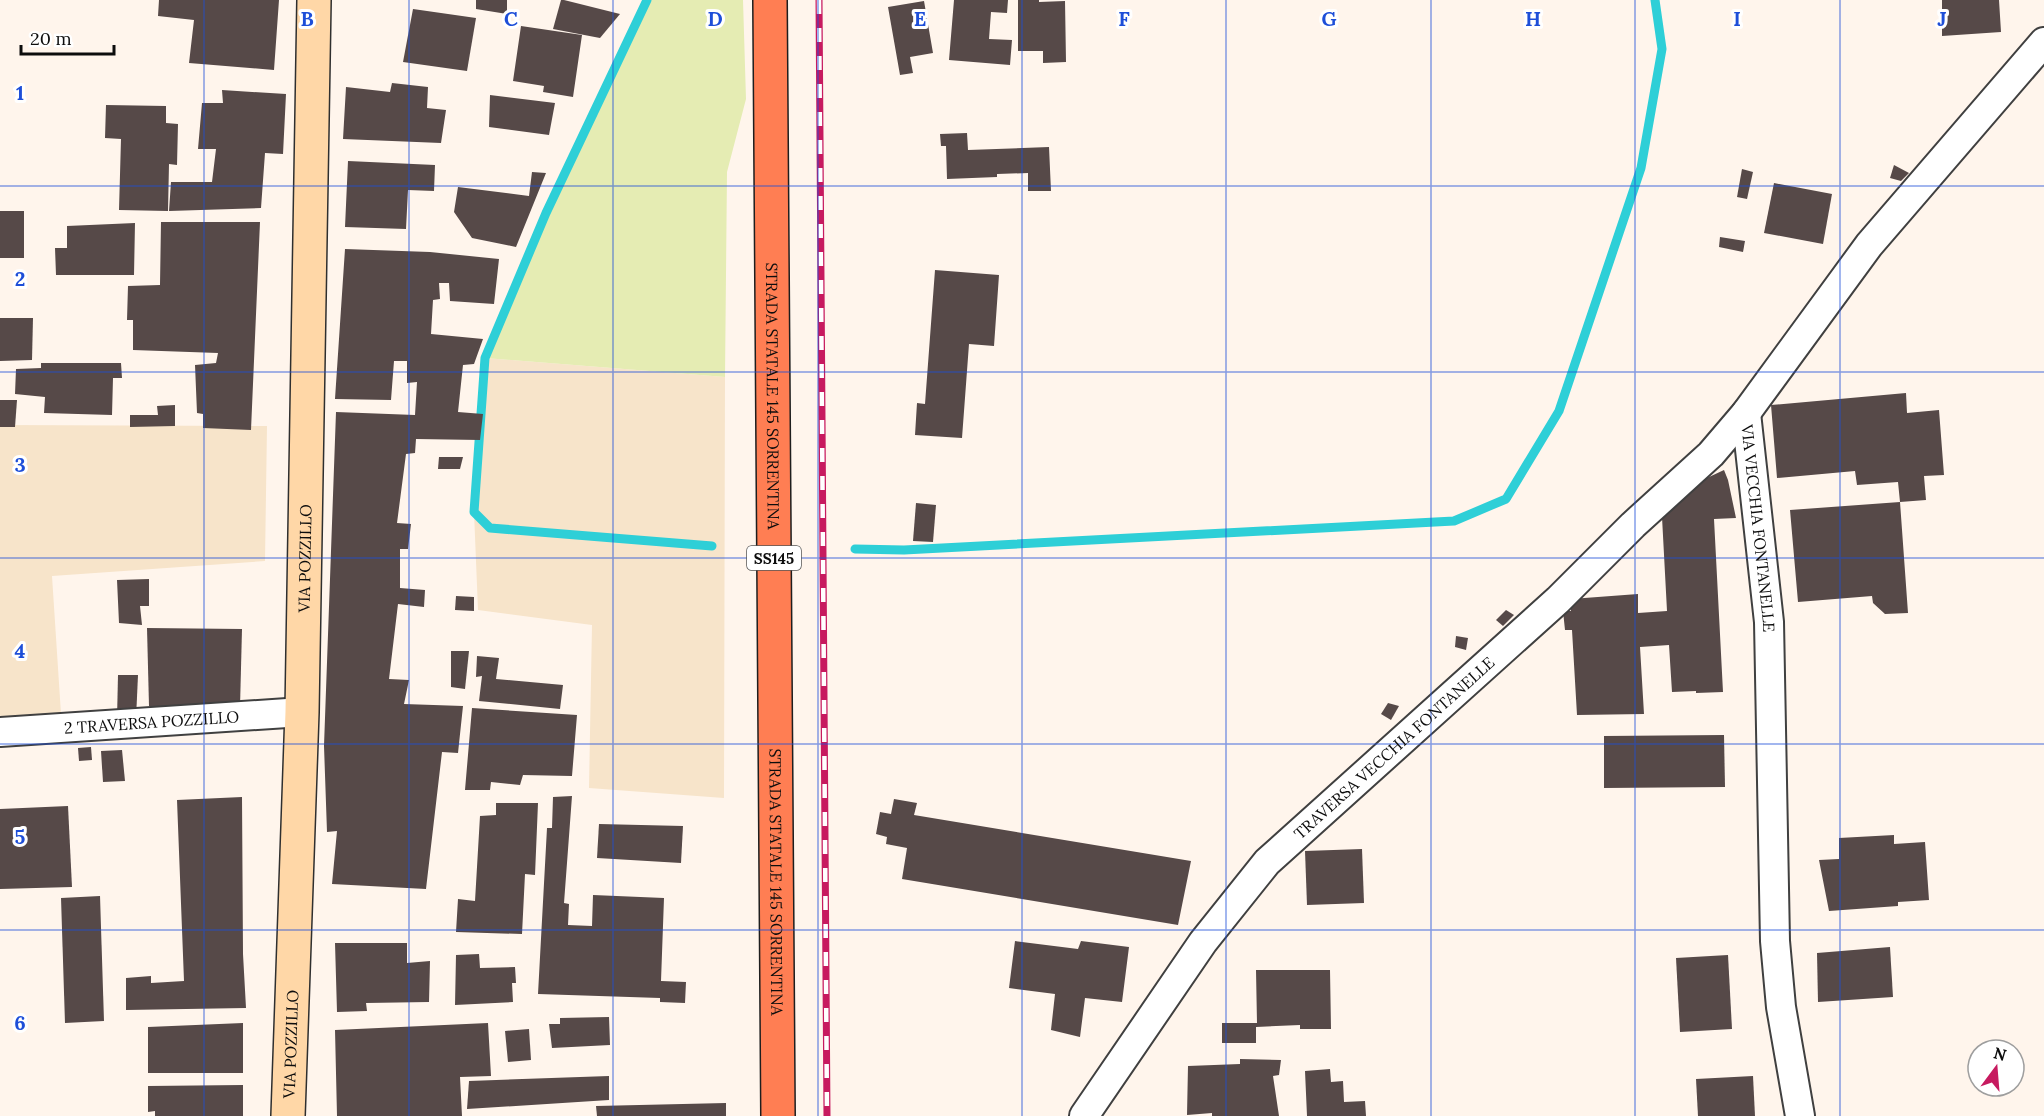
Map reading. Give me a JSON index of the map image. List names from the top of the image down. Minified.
{"streets":{"highway":["STRADA STATALE 145 SORRENTINA","SS145"],"main road":["VIA POZZILLO"],"street":["VIA VECCHIA FONTANELLE","2 TRAVERSA POZZILLO","TRAVERSA VECCHIA FONTANELLE"]},"crossings":[["VIA VECCHIA FONTANELLE","TRAVERSA VECCHIA FONTANELLE"],["VIA POZZILLO","2 TRAVERSA POZZILLO"]],"scale_bar":"20 m","north":"top","grid":{"columns":["B","C","D","E","F","G","H","I","J"],"rows":["1","2","3","4","5","6"]}}
